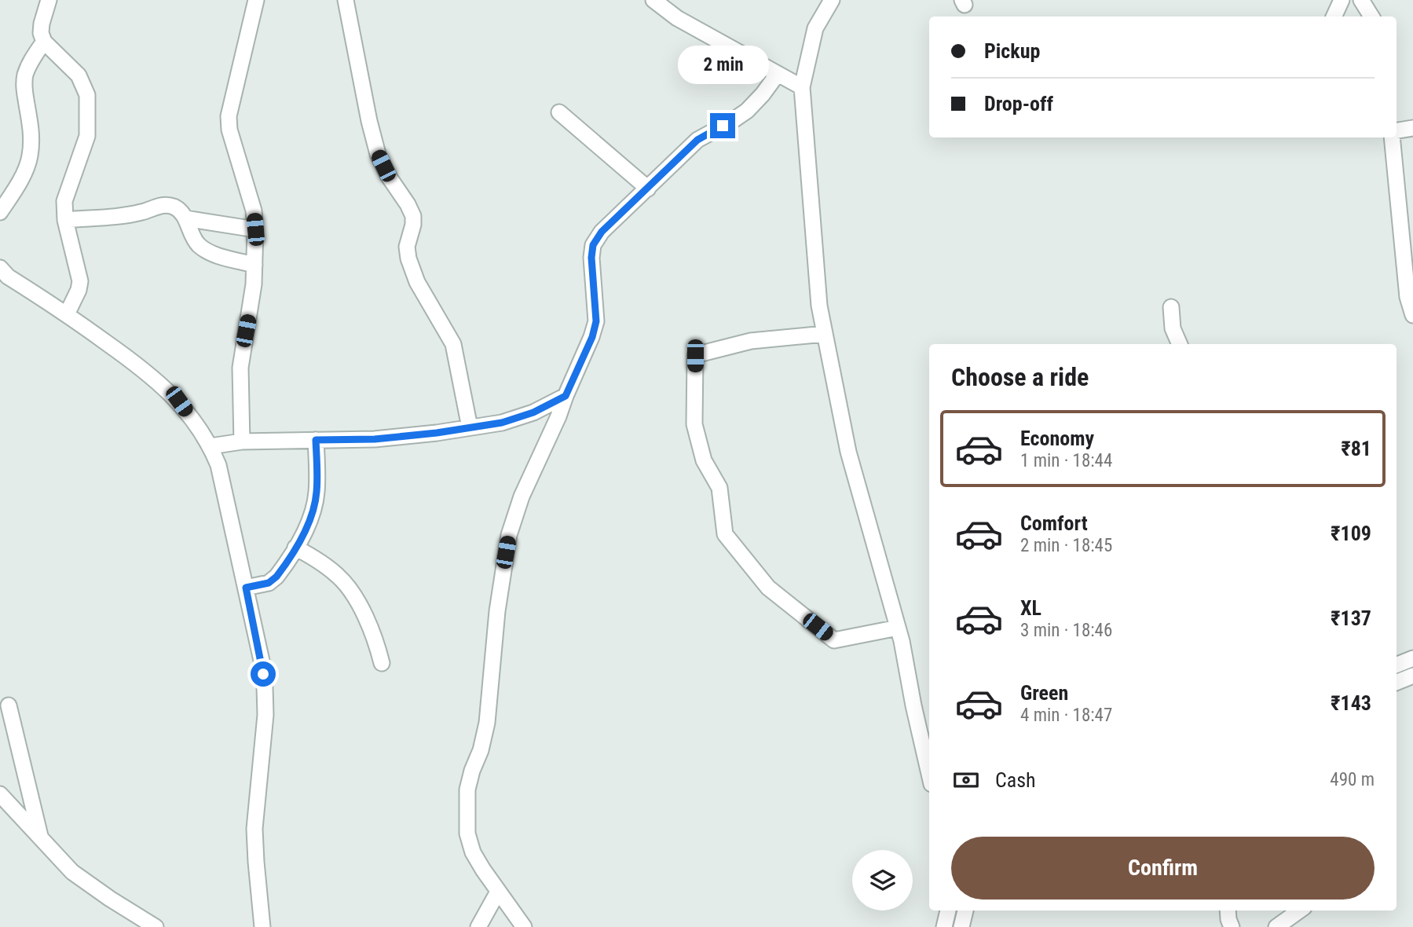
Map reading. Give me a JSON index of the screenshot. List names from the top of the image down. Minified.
{"page":{"banner":["Pickup","Drop-off"],"bubble":"2 min","heading":"Choose a ride","list":[{"name":"Economy","note":"1 min · 18:44","value":"₹81"},{"name":"Comfort","note":"2 min · 18:45","value":"₹109"},{"name":"XL","note":"3 min · 18:46","value":"₹137"},{"name":"Green","note":"4 min · 18:47","value":"₹143"}],"pay":["Cash","490 m"],"buttons":"Confirm"}}
